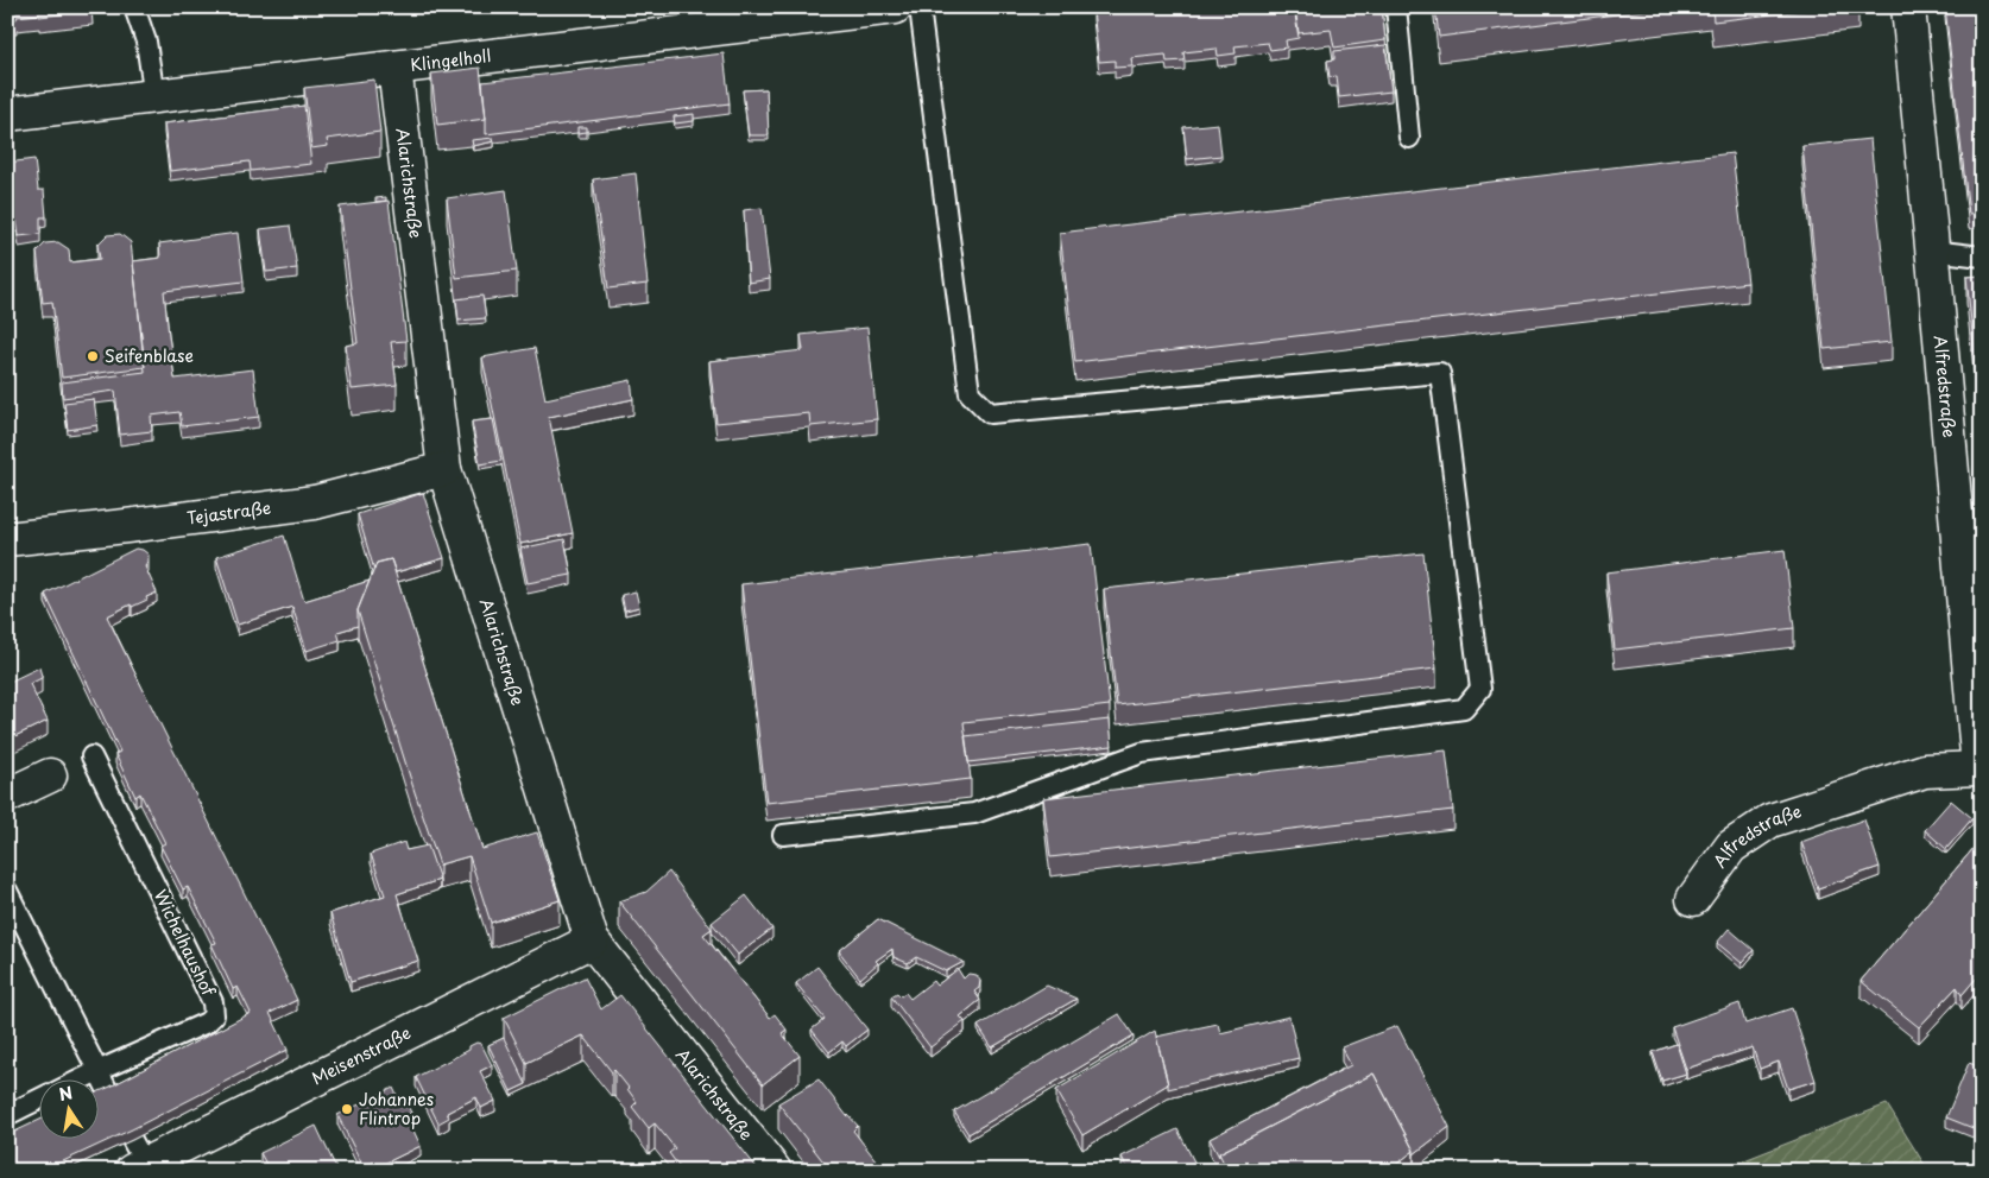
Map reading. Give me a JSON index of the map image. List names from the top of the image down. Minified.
{"streets":{"street":["Klingelholl","Alarichstraße","Alfredstraße","Tejastraße","Meisenstraße"],"lane":["Wichelhaushof"]},"crossings":[["Klingelholl","Alarichstraße"],["Alarichstraße","Tejastraße"],["Alarichstraße","Meisenstraße"]],"places":["Seifenblase","Johannes Flintrop"],"north":"top"}
